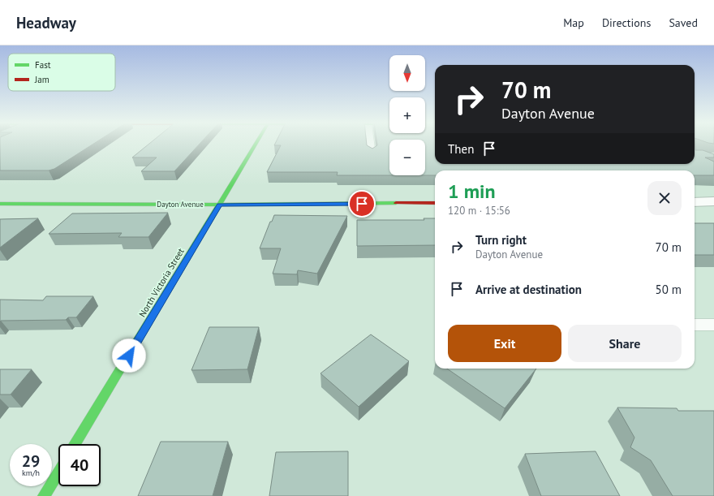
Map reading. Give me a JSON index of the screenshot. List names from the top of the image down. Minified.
{"streets":{"street":["Dayton Avenue","North Victoria Street"]},"crossings":[["Dayton Avenue","North Victoria Street"]],"legend":["Fast","Jam"],"north":"bottom","page":{"header":"Headway","nav":["Map","Directions","Saved"],"map_buttons":["+","−"],"turn":["70 m","Dayton Avenue"],"then":"Then","heading":["1 min","120 m · 15:56"],"list":[{"name":"Turn right","note":"Dayton Avenue","value":"70 m"},{"name":"Arrive at destination","value":"50 m"}],"buttons":["Exit","Share"],"speed":"29 km/h","limit":"40"}}
